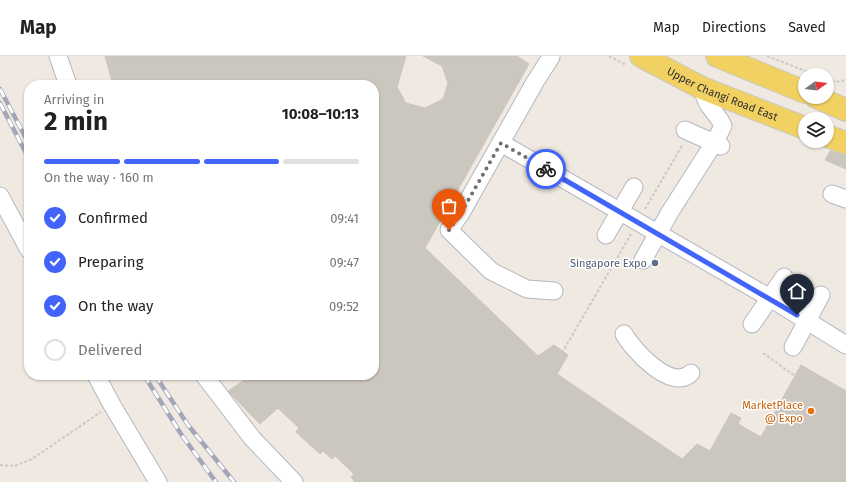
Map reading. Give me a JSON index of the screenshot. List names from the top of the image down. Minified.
{"streets":{"main road":["Upper Changi Road East"]},"places":["Singapore Expo","MarketPlace @ Expo"],"north":"right","page":{"header":"Map","nav":["Map","Directions","Saved"],"heading":["2 min","Arriving in","10:08–10:13"],"bar":"On the way · 160 m","list":[["Confirmed","09:41"],["Preparing","09:47"],["On the way","09:52"],"Delivered"]}}
